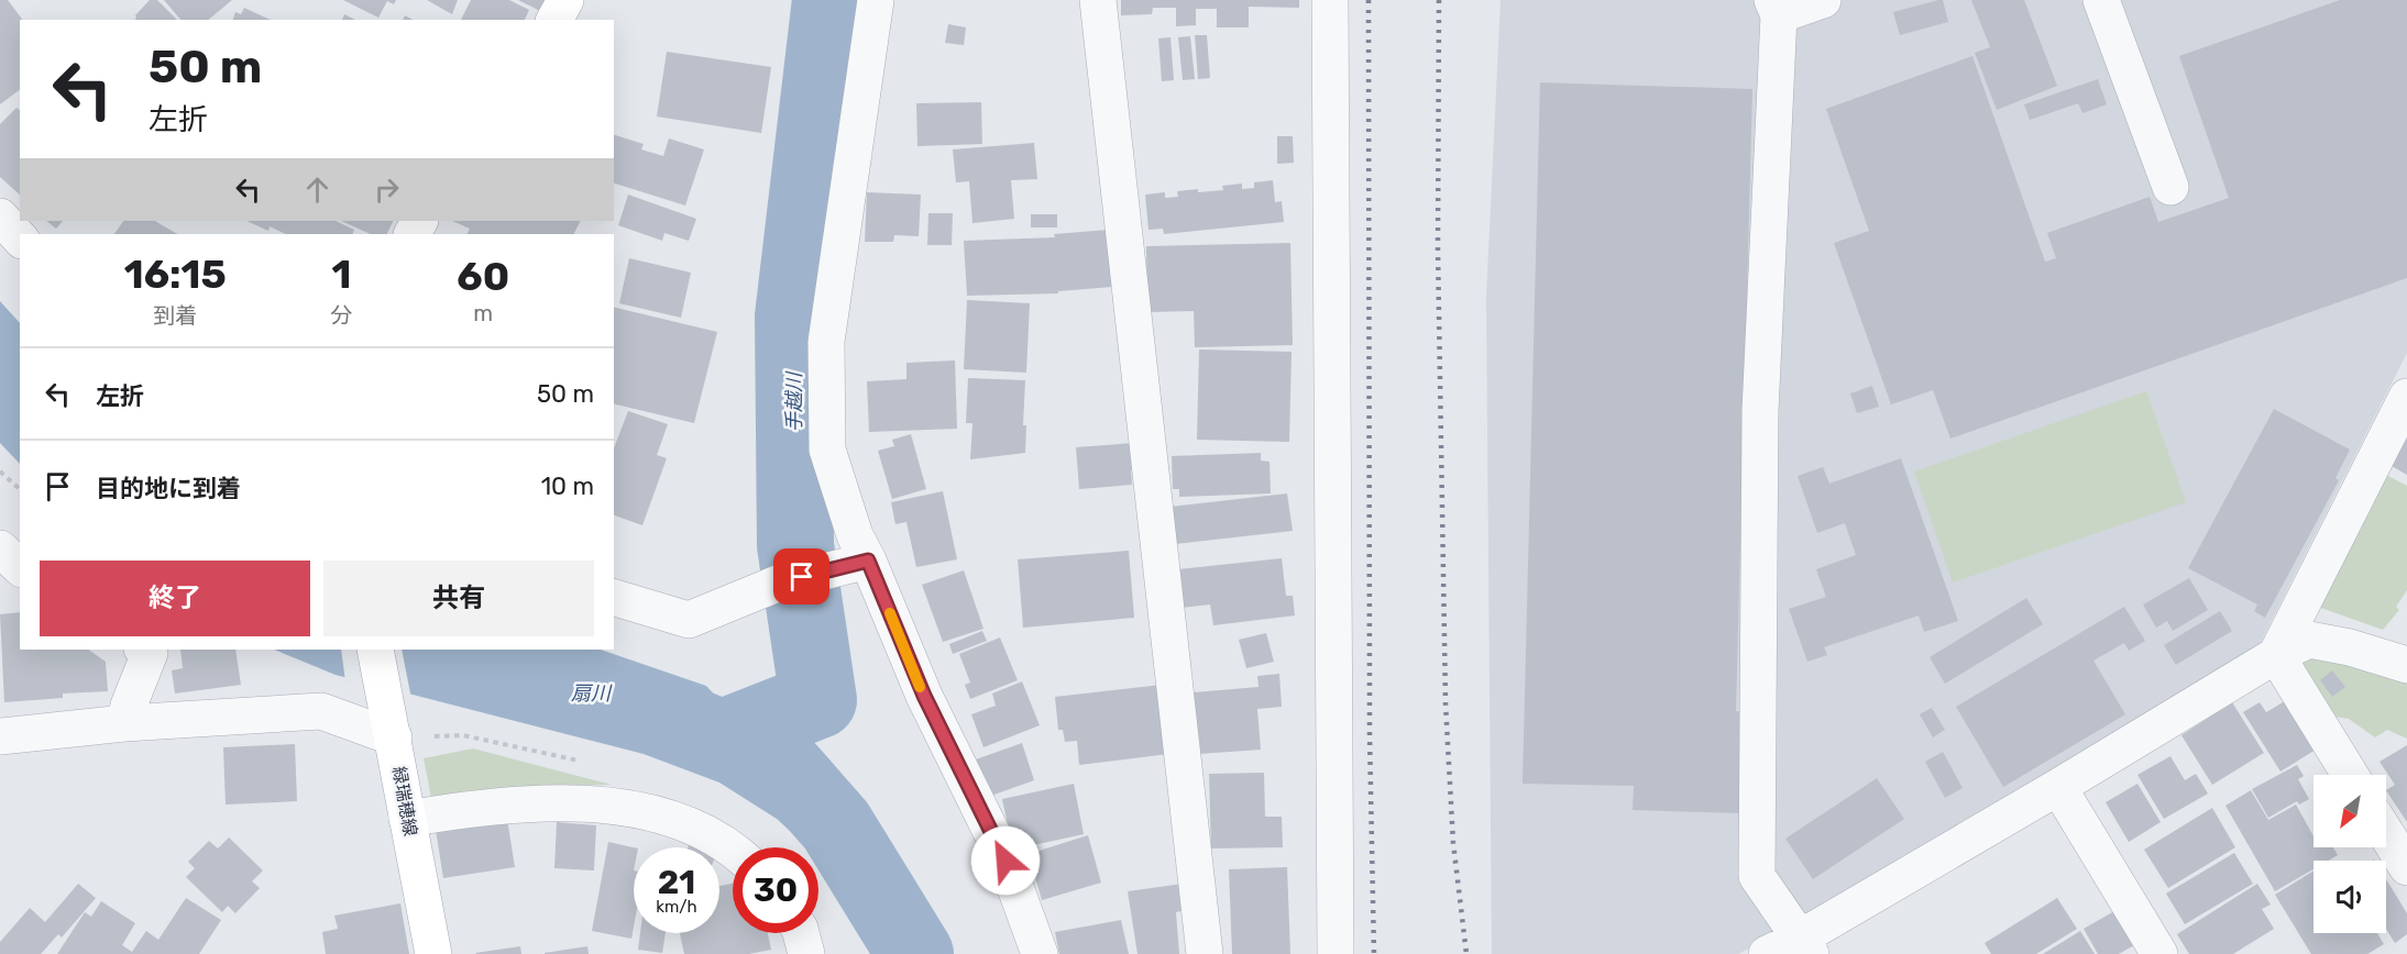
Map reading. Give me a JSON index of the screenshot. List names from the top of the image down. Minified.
{"streets":{"main road":["緑瑞穂線"]},"water":["手越川","扇川"],"north":"bottom left","page":{"turn":["50 m","左折"],"eta":["16:15","到着","1","分","60","m"],"list":[{"name":"左折","value":"50 m"},{"name":"目的地に到着","value":"10 m"}],"buttons":["終了","共有"],"speed":"21 km/h","limit":"30"}}
